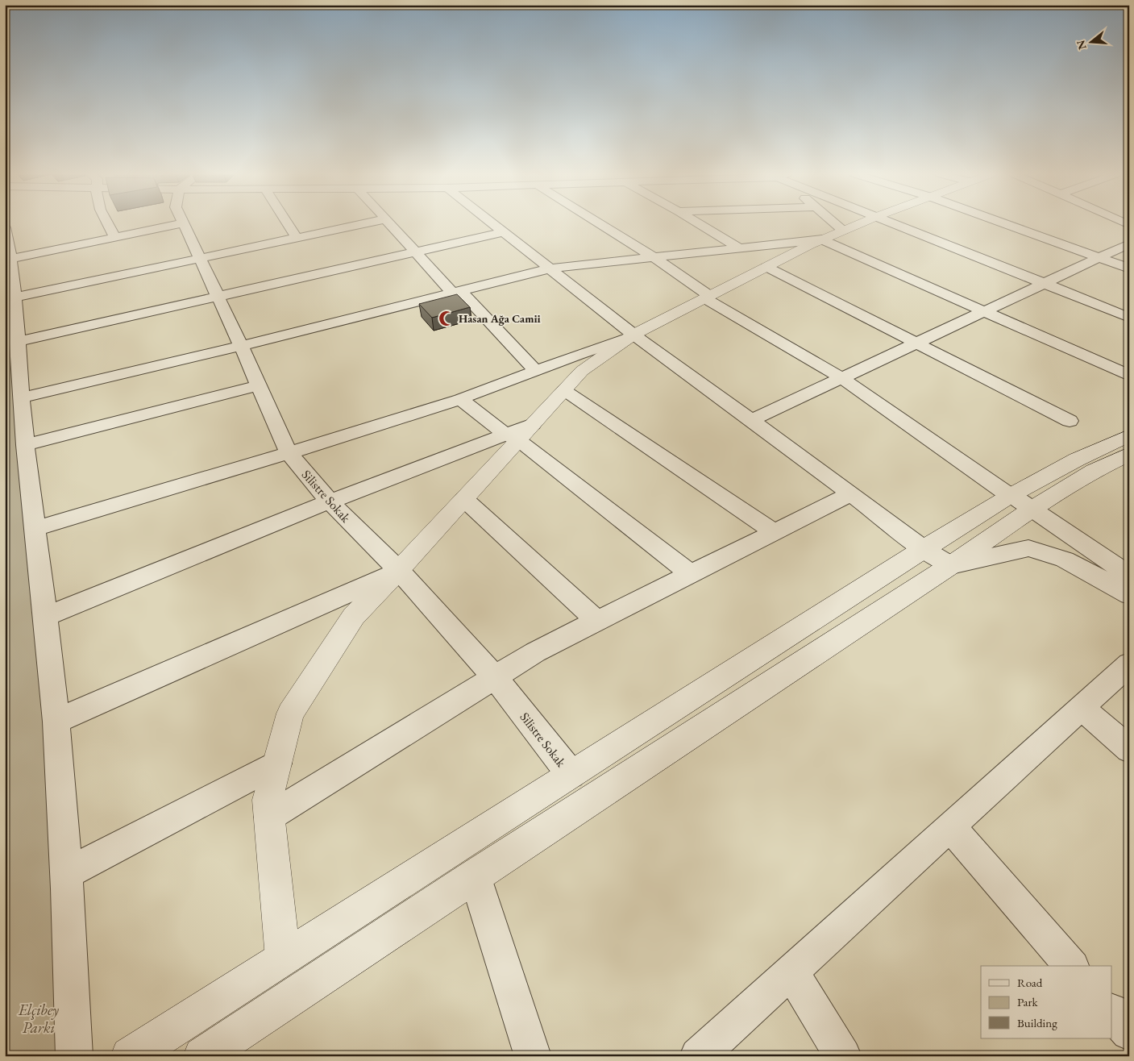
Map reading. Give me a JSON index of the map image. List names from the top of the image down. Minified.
{"streets":{"street":["Silistre Sokak"]},"parks":["Elçibey Parkı"],"places":{"mosque":["Hasan Ağa Camii"]},"legend":["Road","Park","Building"],"north":"left"}
